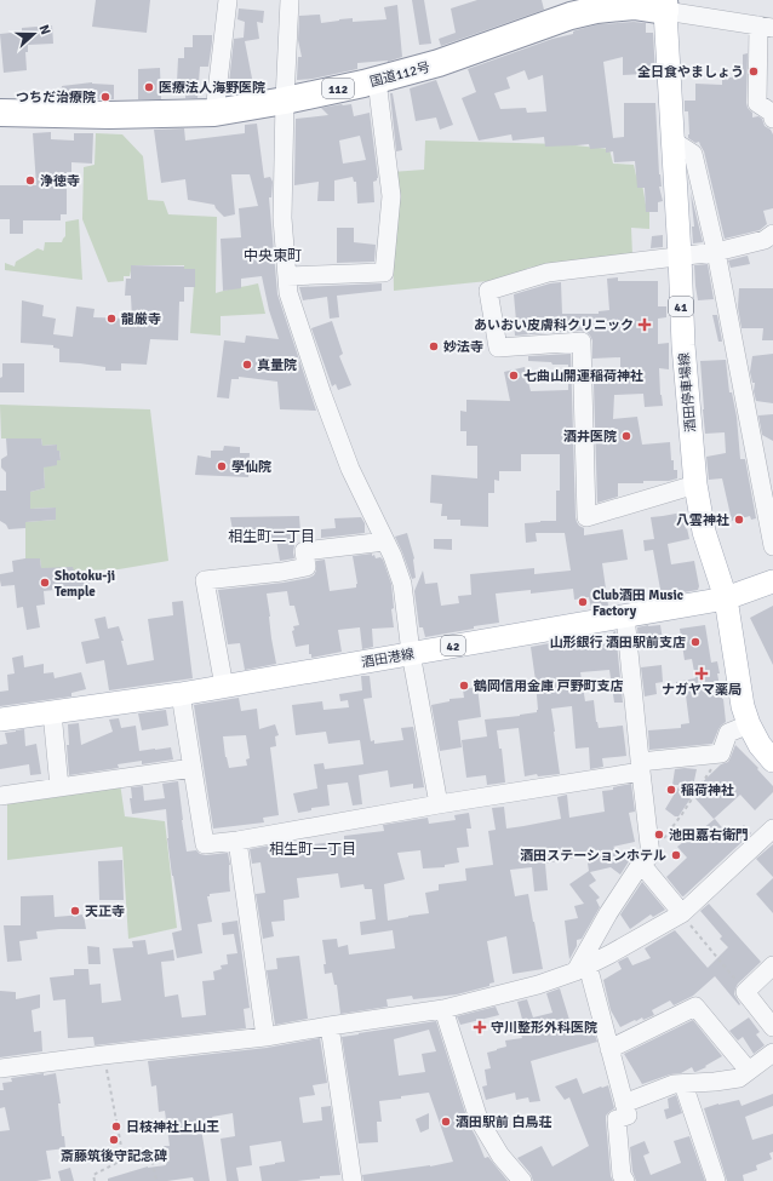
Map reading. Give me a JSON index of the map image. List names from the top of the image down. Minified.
{"streets":{"highway":["国道112号","112"],"main road":["41","酒田停車場線","42","酒田港線"]},"crossings":[["国道112号","酒田停車場線"],["酒田停車場線","酒田港線"]],"districts":["中央東町","相生町二丁目","相生町一丁目"],"places":{"other":["全日食やましょう","医療法人海野医院","つちだ治療院","浄徳寺","龍厳寺","妙法寺","真量院","七曲山開運稲荷神社","酒井医院","學仙院","八雲神社","Shotoku-ji Temple","Club酒田 Music Factory","山形銀行 酒田駅前支店","鶴岡信用金庫 戸野町支店","稲荷神社","池田嘉右衛門","酒田ステーションホテル","天正寺","酒田駅前 白鳥荘","日枝神社上山王","斎藤筑後守記念碑"],"health":["あいおい皮膚科クリニック","ナガヤマ薬局","守川整形外科医院"]},"north":"right"}
